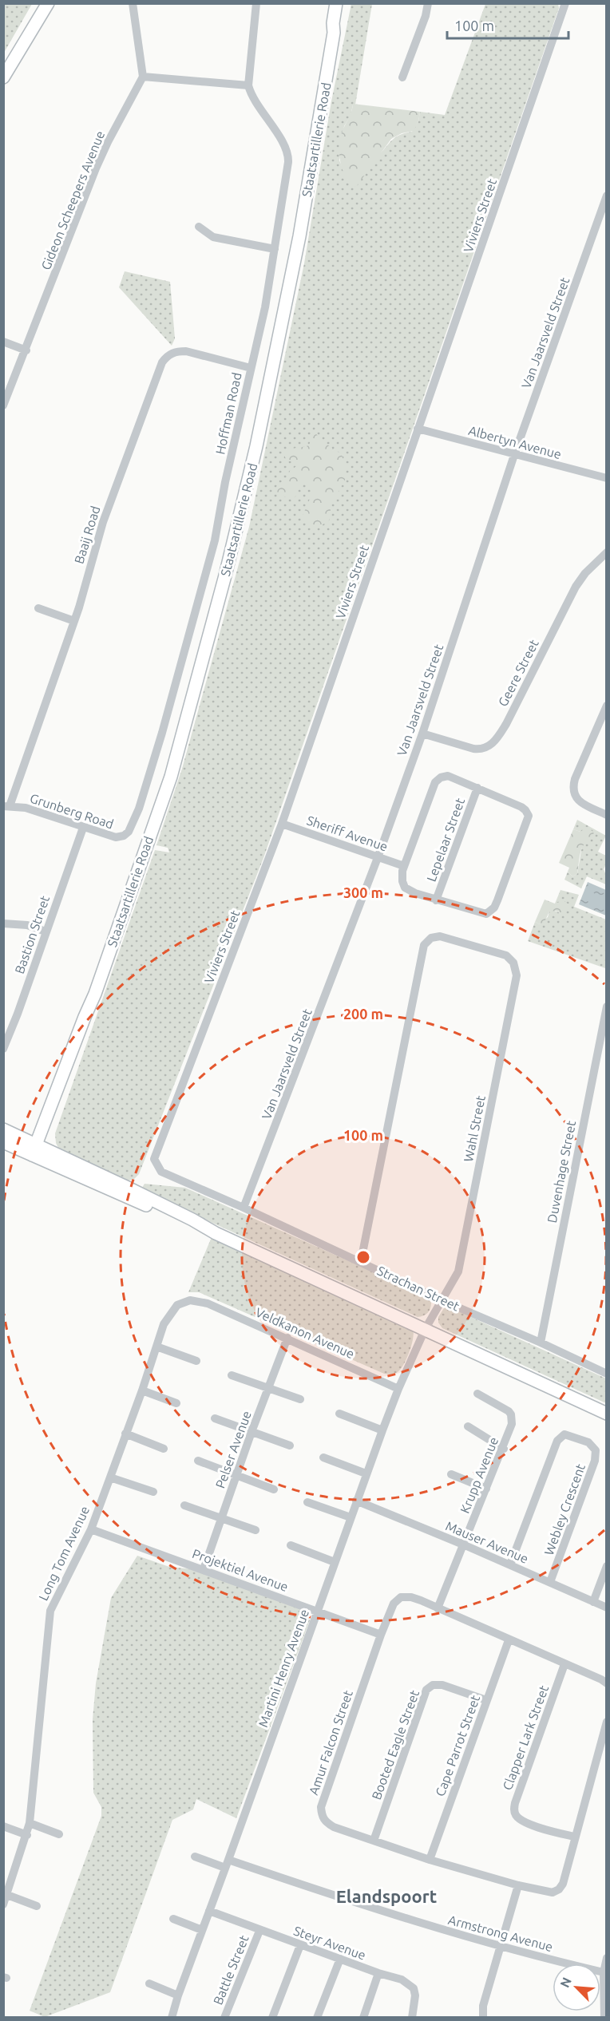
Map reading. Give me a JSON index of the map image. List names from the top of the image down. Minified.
{"streets":{"street":["Staatsartillerie Road","Gideon Scheepers Avenue","Viviers Street","Van Jaarsveld Street","Hoffman Road","Albertyn Avenue","Baaij Road","Geere Street","Grunberg Road","Sheriff Avenue","Lepelaar Street","Bastion Street","Wahl Street","Duvenhage Street","Strachan Street","Veldkanon Avenue","Pelser Avenue","Krupp Avenue","Webley Crescent","Mauser Avenue","Long Tom Avenue","Projektiel Avenue","Martini Henry Avenue","Clapper Lark Street","Amur Falcon Street","Booted Eagle Street","Cape Parrot Street","Armstrong Avenue","Steyr Avenue","Battle Street"]},"crossings":[["Viviers Street","Albertyn Avenue"],["Viviers Street","Sheriff Avenue"],["Viviers Street","Strachan Street"],["Van Jaarsveld Street","Albertyn Avenue"],["Van Jaarsveld Street","Geere Street"],["Van Jaarsveld Street","Sheriff Avenue"],["Van Jaarsveld Street","Strachan Street"],["Hoffman Road","Baaij Road"],["Hoffman Road","Grunberg Road"],["Baaij Road","Grunberg Road"],["Grunberg Road","Bastion Street"],["Wahl Street","Strachan Street"],["Wahl Street","Martini Henry Avenue"],["Duvenhage Street","Strachan Street"],["Veldkanon Avenue","Pelser Avenue"],["Veldkanon Avenue","Long Tom Avenue"],["Veldkanon Avenue","Martini Henry Avenue"],["Pelser Avenue","Projektiel Avenue"],["Krupp Avenue","Mauser Avenue"],["Krupp Avenue","Amur Falcon Street"],["Webley Crescent","Mauser Avenue"],["Mauser Avenue","Martini Henry Avenue"],["Long Tom Avenue","Projektiel Avenue"],["Projektiel Avenue","Martini Henry Avenue"],["Projektiel Avenue","Amur Falcon Street"],["Martini Henry Avenue","Armstrong Avenue"],["Martini Henry Avenue","Steyr Avenue"],["Clapper Lark Street","Amur Falcon Street"],["Amur Falcon Street","Booted Eagle Street"],["Amur Falcon Street","Cape Parrot Street"],["Booted Eagle Street","Cape Parrot Street"],["Steyr Avenue","Battle Street"]],"districts":["Elandspoort"],"scale_bar":"100 m","north":"top left","rings":["300 m","200 m","100 m"]}
